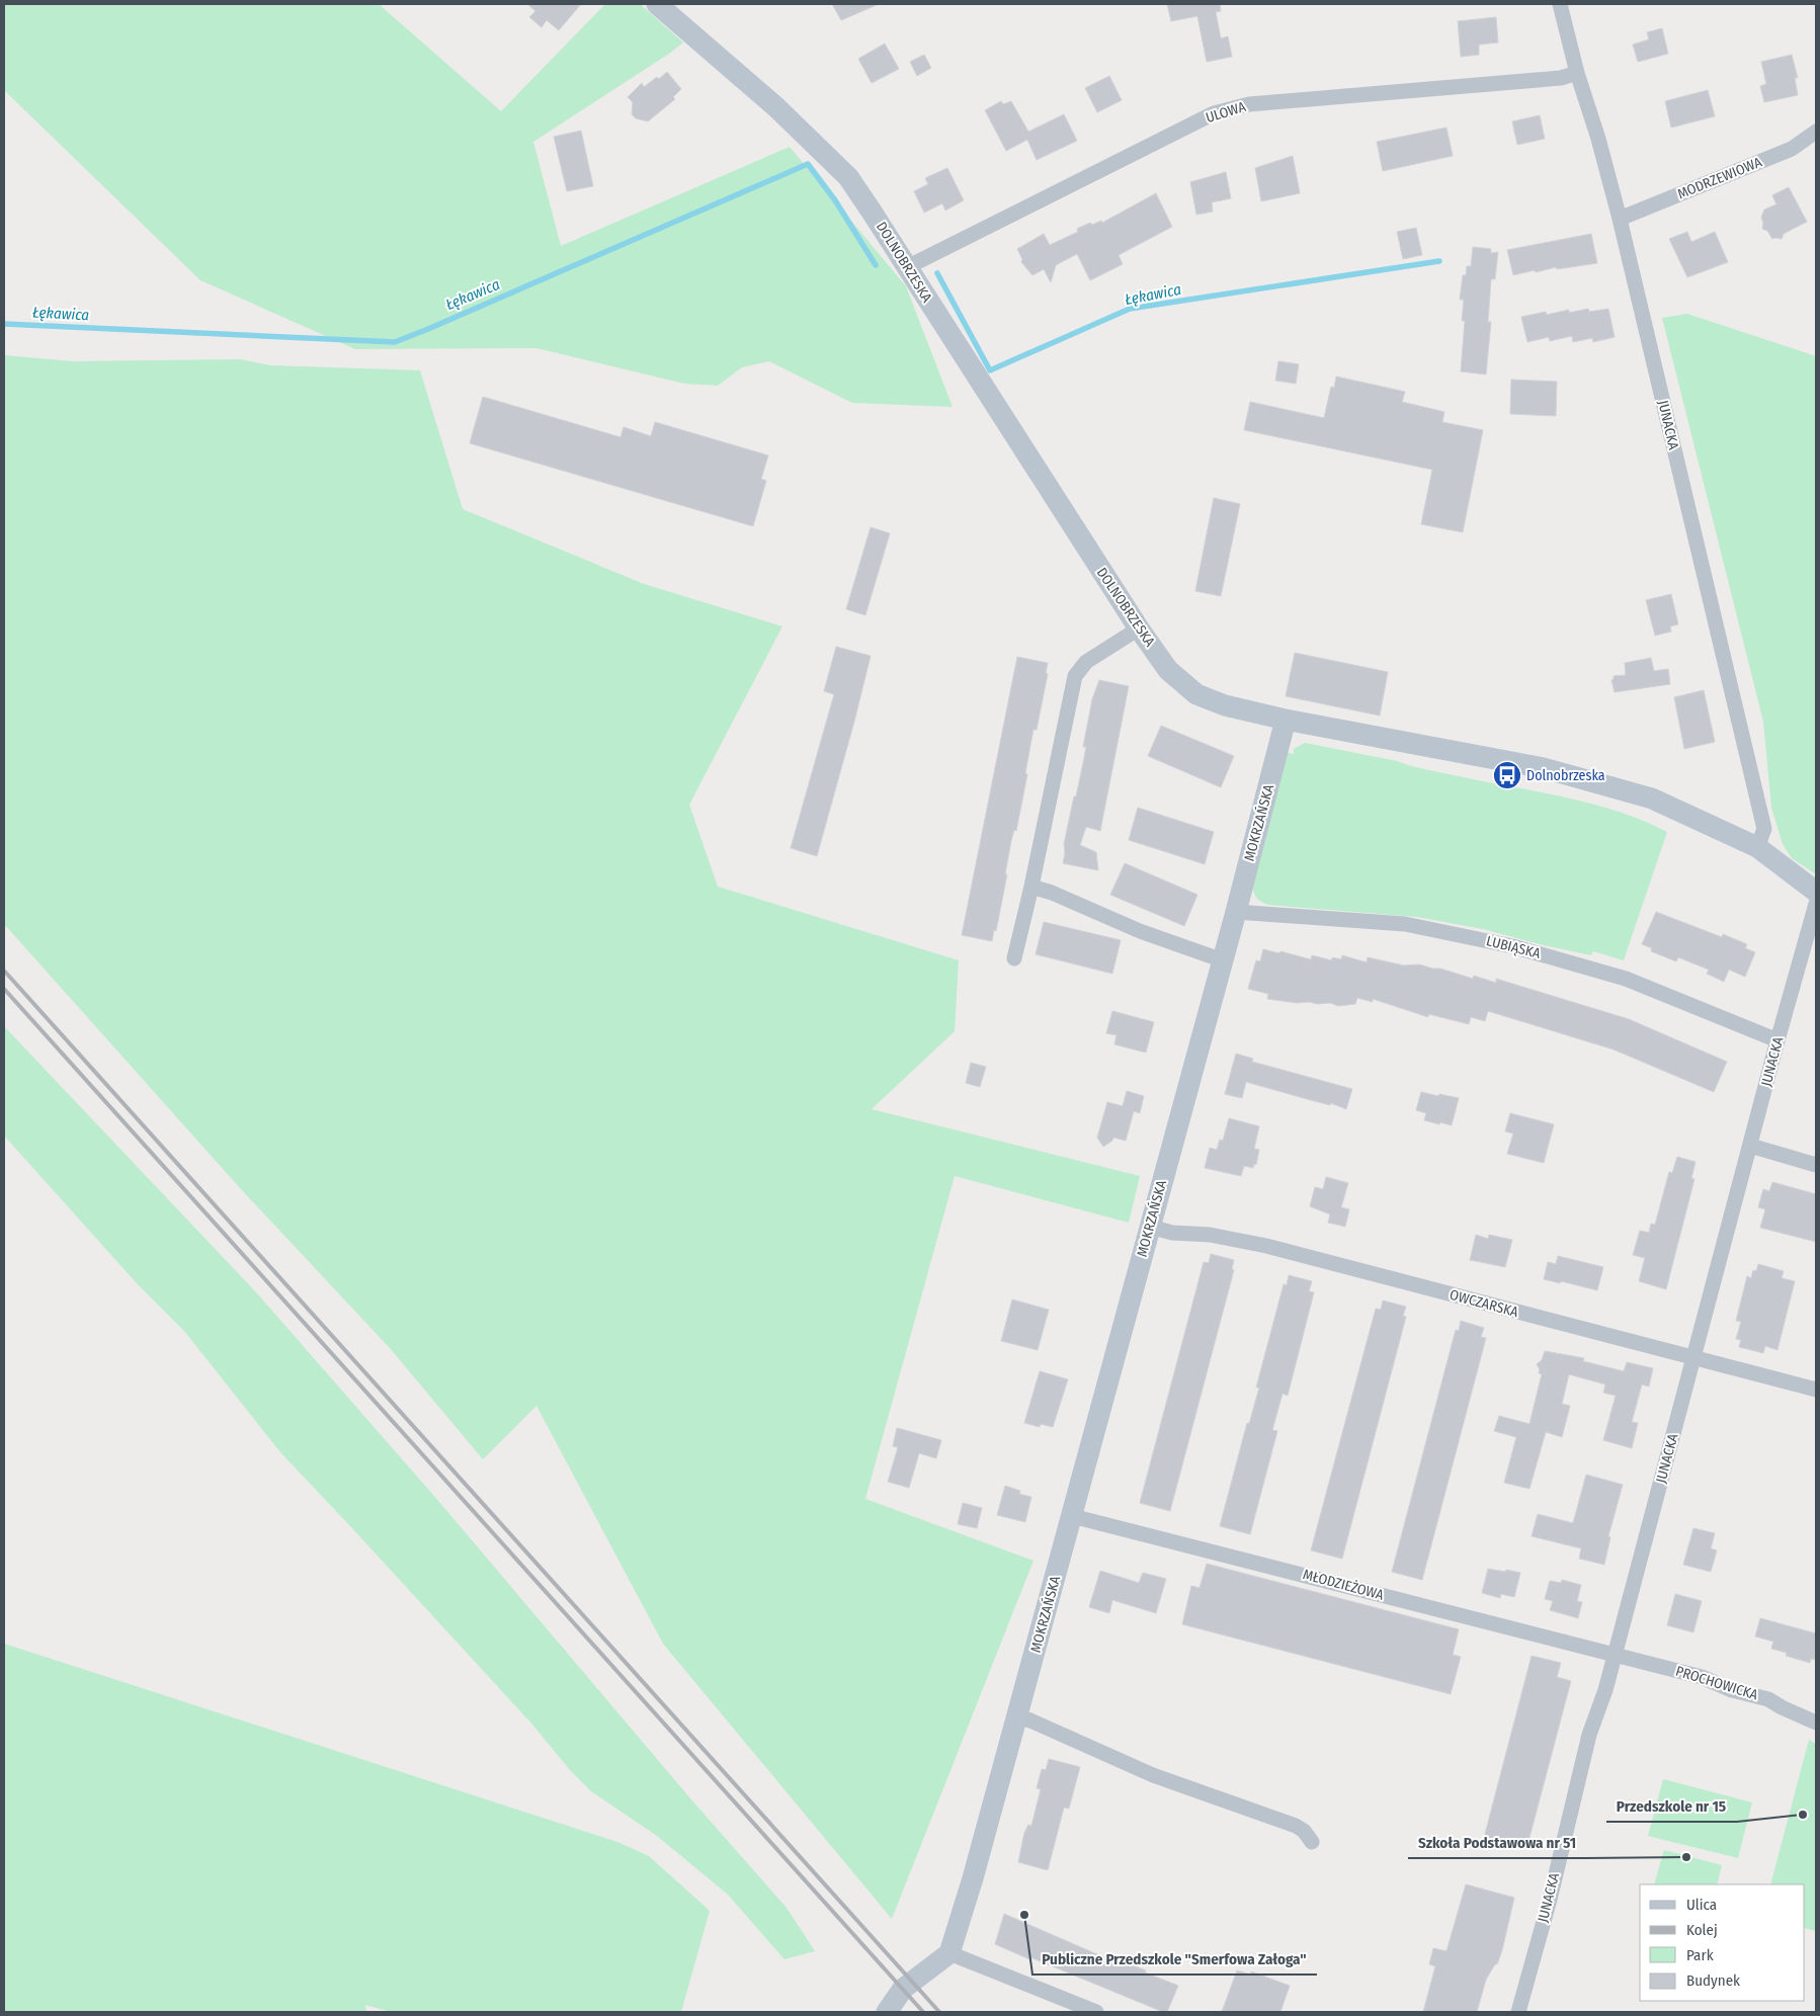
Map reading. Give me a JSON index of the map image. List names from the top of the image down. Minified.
{"streets":{"street":["ULOWA","MODRZEWIOWA","DOLNOBRZESKA","JUNACKA","MOKRZAŃSKA","LUBIĄSKA","OWCZARSKA","MŁODZIEŻOWA","PROCHOWICKA"]},"crossings":[["ULOWA","DOLNOBRZESKA"],["ULOWA","JUNACKA"],["MODRZEWIOWA","JUNACKA"],["DOLNOBRZESKA","JUNACKA"],["DOLNOBRZESKA","MOKRZAŃSKA"],["JUNACKA","LUBIĄSKA"],["JUNACKA","OWCZARSKA"],["JUNACKA","MŁODZIEŻOWA"],["JUNACKA","PROCHOWICKA"],["MOKRZAŃSKA","LUBIĄSKA"],["MOKRZAŃSKA","OWCZARSKA"],["MOKRZAŃSKA","MŁODZIEŻOWA"],["MŁODZIEŻOWA","PROCHOWICKA"]],"water":["Łękawica"],"places":{"bus stop":["Dolnobrzeska"],"other":["Przedszkole nr 15","Szkoła Podstawowa nr 51","Publiczne Przedszkole \"Smerfowa Załoga\""]},"legend":["Ulica","Kolej","Park","Budynek"]}
